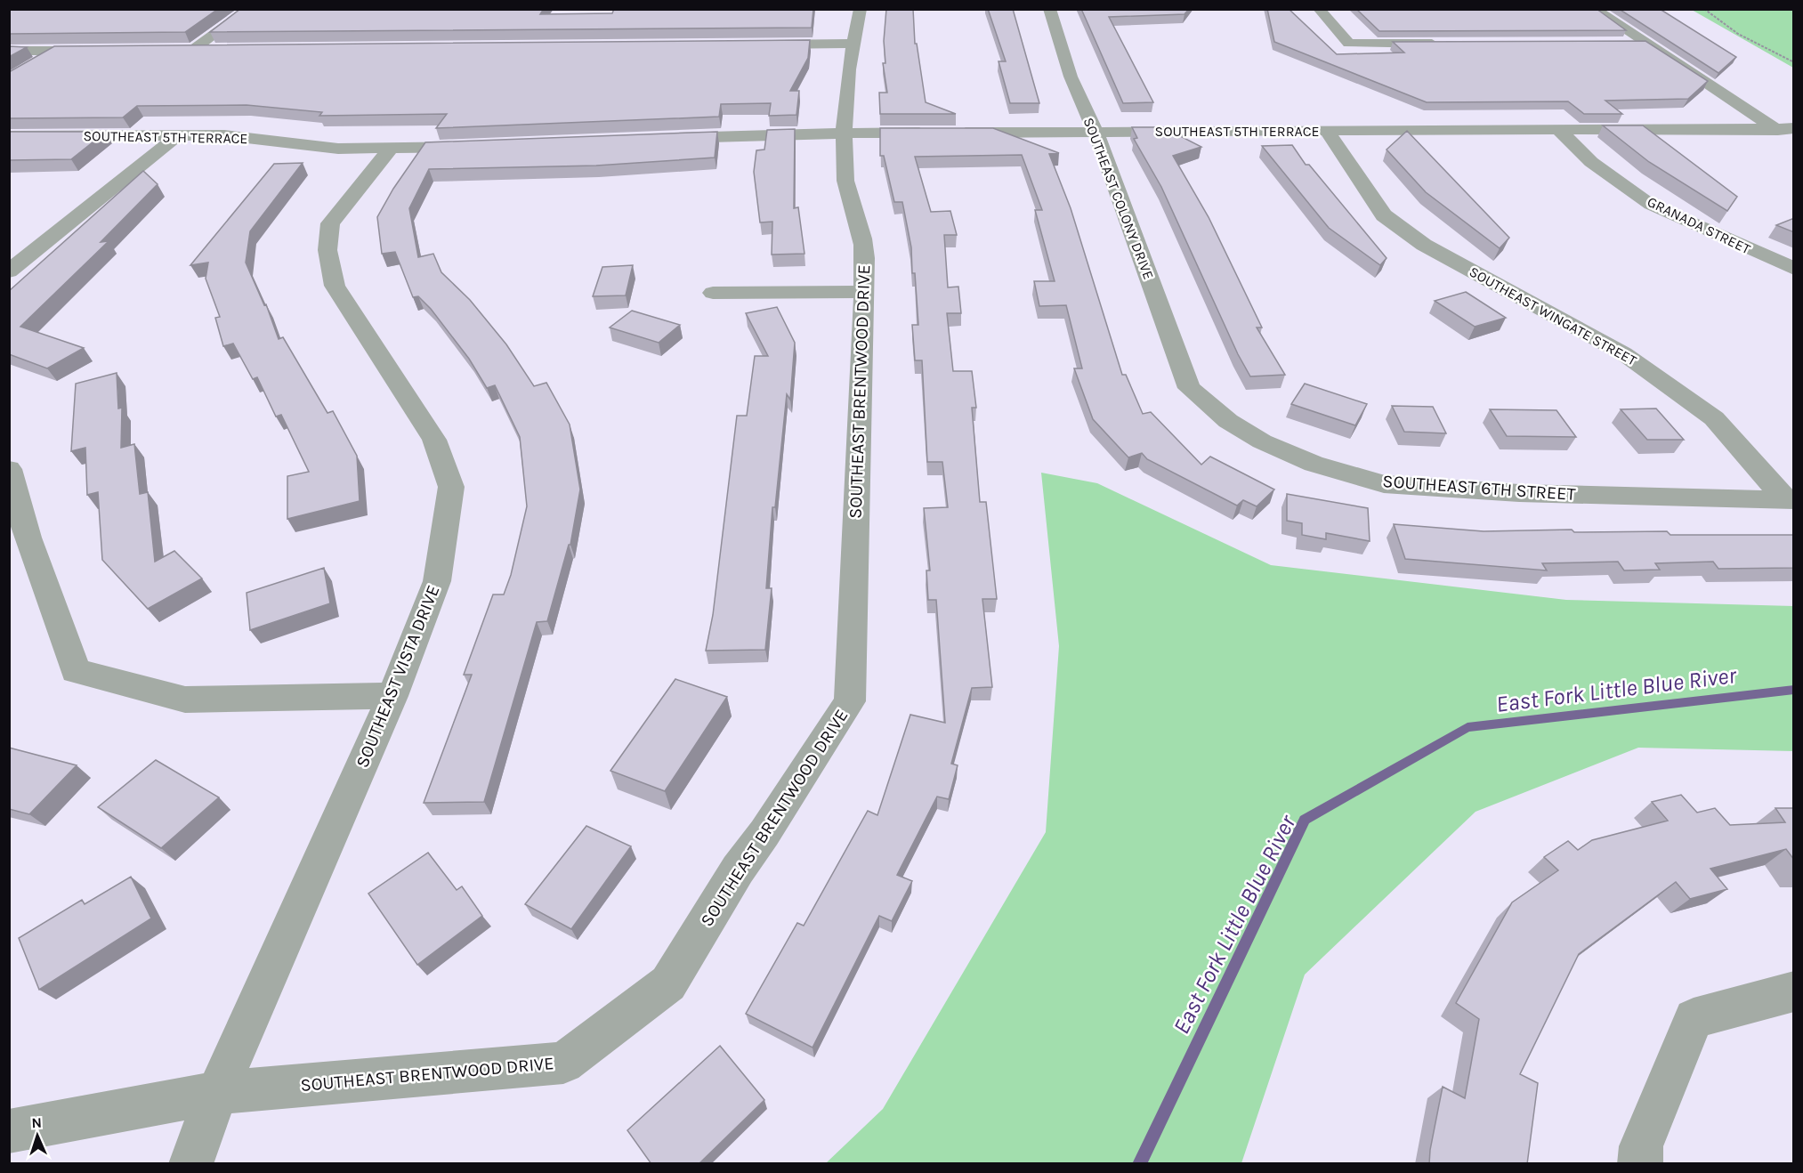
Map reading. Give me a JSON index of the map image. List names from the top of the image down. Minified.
{"streets":{"street":["SOUTHEAST 5TH TERRACE","SOUTHEAST COLONY DRIVE","GRANADA STREET","SOUTHEAST WINGATE STREET","SOUTHEAST BRENTWOOD DRIVE","SOUTHEAST 6TH STREET","SOUTHEAST VISTA DRIVE"]},"crossings":[["SOUTHEAST 5TH TERRACE","SOUTHEAST COLONY DRIVE"],["SOUTHEAST 5TH TERRACE","GRANADA STREET"],["SOUTHEAST 5TH TERRACE","SOUTHEAST WINGATE STREET"],["SOUTHEAST 5TH TERRACE","SOUTHEAST BRENTWOOD DRIVE"],["SOUTHEAST 5TH TERRACE","SOUTHEAST VISTA DRIVE"],["SOUTHEAST COLONY DRIVE","SOUTHEAST 6TH STREET"],["SOUTHEAST WINGATE STREET","SOUTHEAST 6TH STREET"],["SOUTHEAST BRENTWOOD DRIVE","SOUTHEAST VISTA DRIVE"]],"water":["East Fork Little Blue River"],"north":"top"}
